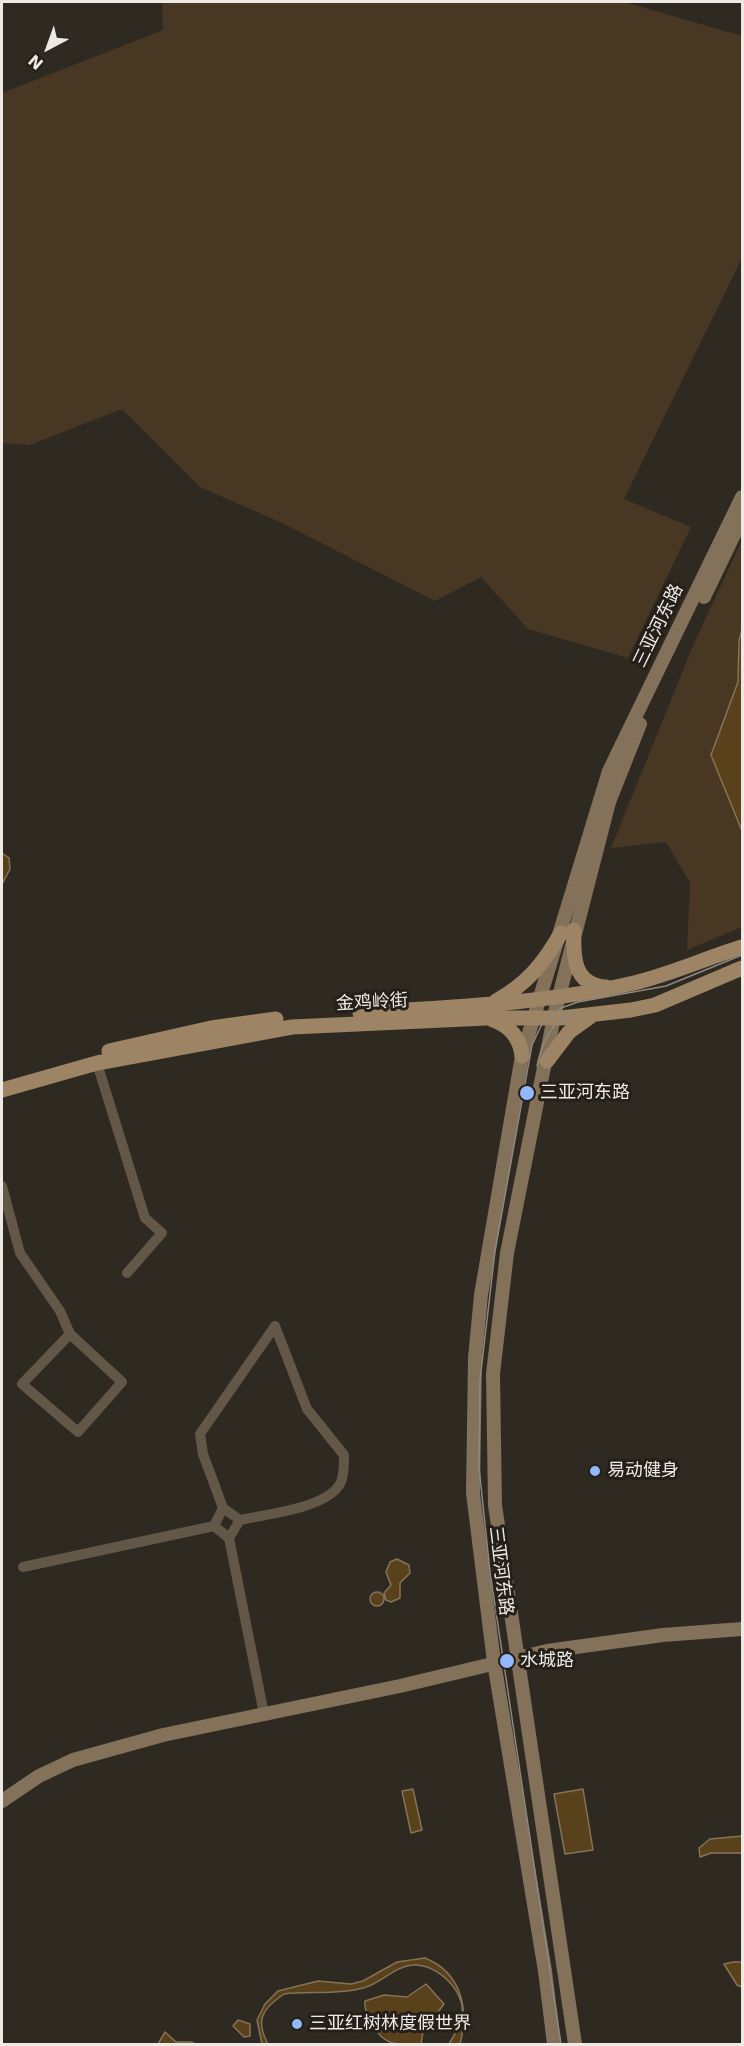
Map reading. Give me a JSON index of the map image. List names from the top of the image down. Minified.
{"streets":{"main road":["三亚河东路","金鸡岭街"]},"crossings":[["三亚河东路","金鸡岭街"]],"places":["三亚河东路","易动健身","水城路","三亚红树林度假世界"],"north":"bottom left"}
